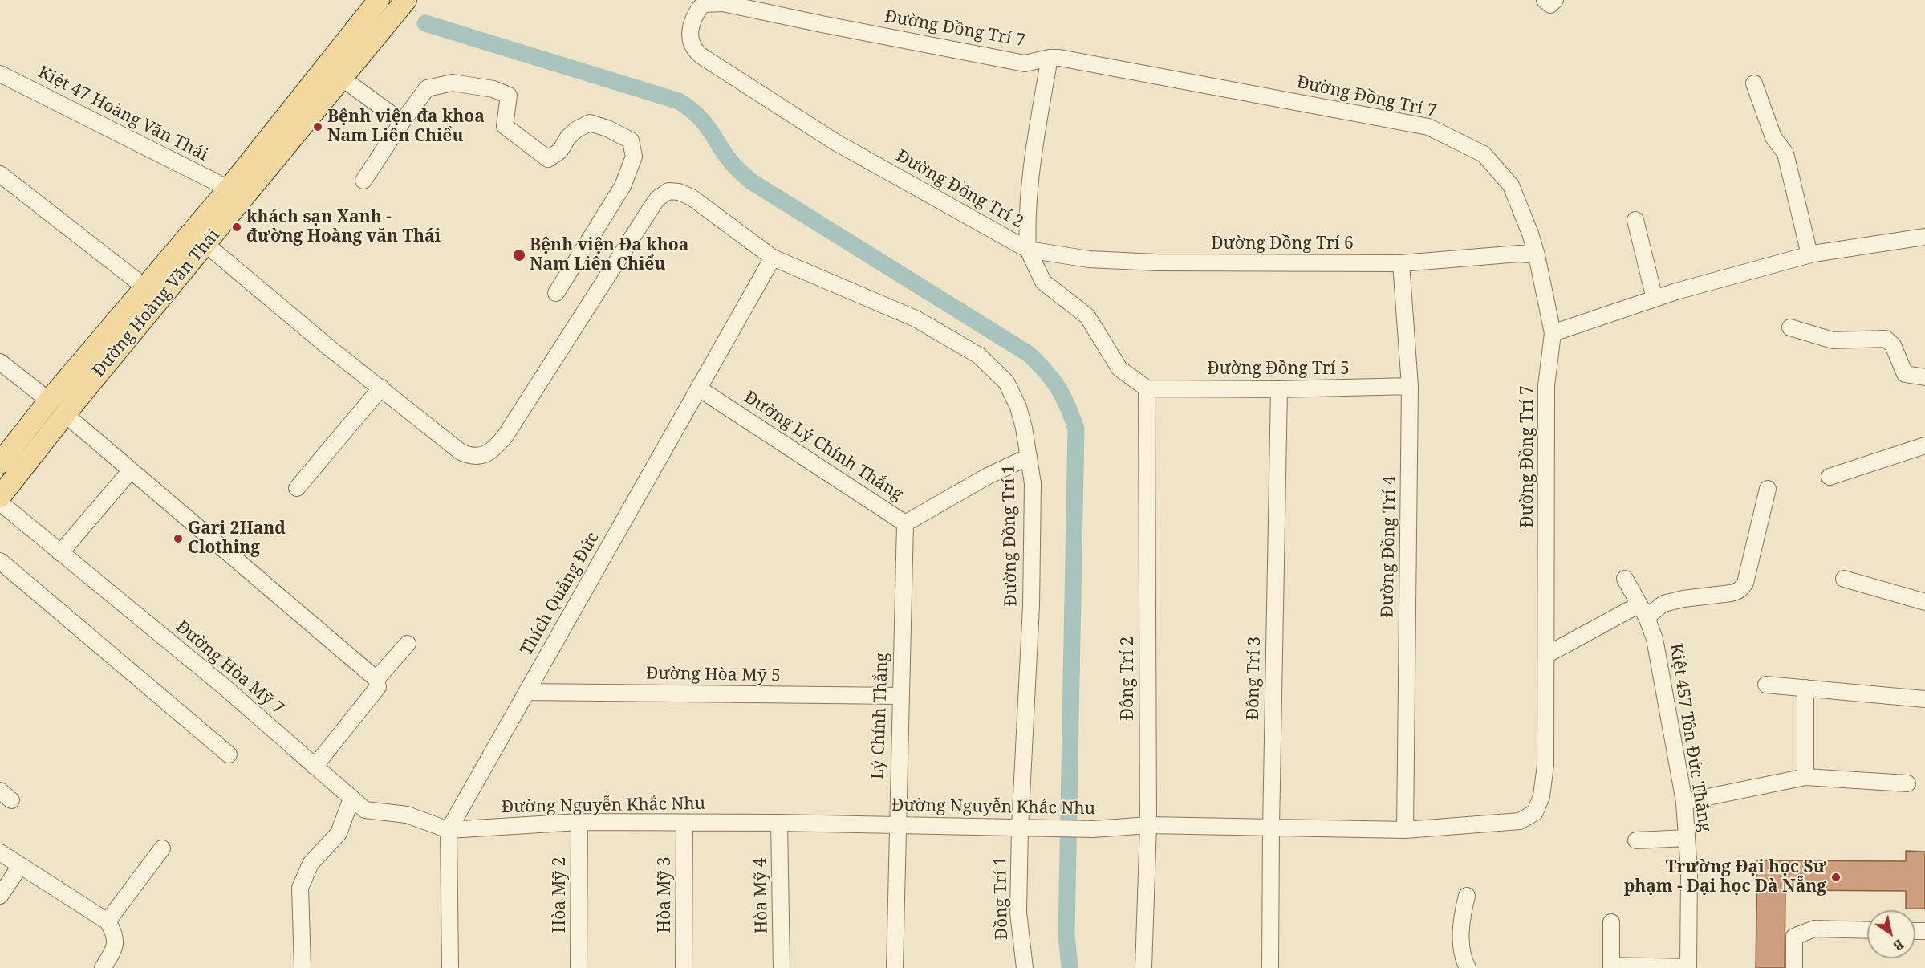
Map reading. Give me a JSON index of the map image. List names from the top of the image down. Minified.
{"streets":{"main road":["Đường Hoàng Văn Thái"],"street":["Đường Đồng Trí 7","Kiệt 47 Hoàng Văn Thái","Đường Đồng Trí 2","Đường Đồng Trí 6","Đường Đồng Trí 5","Đường Lý Chính Thắng","Đường Đồng Trí 1","Đường Đồng Trí 4","Thích Quảng Đức","Đường Hòa Mỹ 7","Đường Hòa Mỹ 5","Đồng Trí 2","Đồng Trí 3","Lý Chính Thắng","Kiệt 457 Tôn Đức Thắng","Đường Nguyễn Khắc Nhu","Hòa Mỹ 2","Hòa Mỹ 3","Hòa Mỹ 4","Đồng Trí 1"]},"crossings":[["Đường Đồng Trí 7","Đường Đồng Trí 2"],["Đường Đồng Trí 7","Đường Đồng Trí 6"],["Đường Đồng Trí 7","Đường Nguyễn Khắc Nhu"],["Kiệt 47 Hoàng Văn Thái","Đường Hoàng Văn Thái"],["Đường Đồng Trí 2","Đường Đồng Trí 6"],["Đường Đồng Trí 2","Đường Đồng Trí 5"],["Đường Đồng Trí 2","Đồng Trí 2"],["Đường Đồng Trí 6","Đường Đồng Trí 4"],["Đường Đồng Trí 5","Đường Đồng Trí 4"],["Đường Đồng Trí 5","Đồng Trí 2"],["Đường Đồng Trí 5","Đồng Trí 3"],["Đường Lý Chính Thắng","Đường Đồng Trí 1"],["Đường Lý Chính Thắng","Thích Quảng Đức"],["Đường Lý Chính Thắng","Lý Chính Thắng"],["Đường Đồng Trí 1","Thích Quảng Đức"],["Đường Đồng Trí 1","Đường Nguyễn Khắc Nhu"],["Đường Đồng Trí 1","Đồng Trí 1"],["Đường Đồng Trí 4","Đường Nguyễn Khắc Nhu"],["Thích Quảng Đức","Đường Hòa Mỹ 7"],["Thích Quảng Đức","Đường Hòa Mỹ 5"],["Thích Quảng Đức","Đường Nguyễn Khắc Nhu"],["Đường Hòa Mỹ 7","Đường Nguyễn Khắc Nhu"],["Đường Hòa Mỹ 5","Lý Chính Thắng"],["Đồng Trí 2","Đường Nguyễn Khắc Nhu"],["Đồng Trí 3","Đường Nguyễn Khắc Nhu"],["Lý Chính Thắng","Đường Nguyễn Khắc Nhu"],["Đường Nguyễn Khắc Nhu","Hòa Mỹ 2"],["Đường Nguyễn Khắc Nhu","Hòa Mỹ 3"],["Đường Nguyễn Khắc Nhu","Hòa Mỹ 4"],["Đường Nguyễn Khắc Nhu","Đồng Trí 1"]],"places":["Bệnh viện đa khoa Nam Liên Chiểu","khách sạn Xanh - đường Hoàng văn Thái","Bệnh viện Đa khoa Nam Liên Chiểu","Gari 2Hand Clothing","Trường Đại học Sư phạm - Đại học Đà Nẵng"],"north":"bottom right"}
